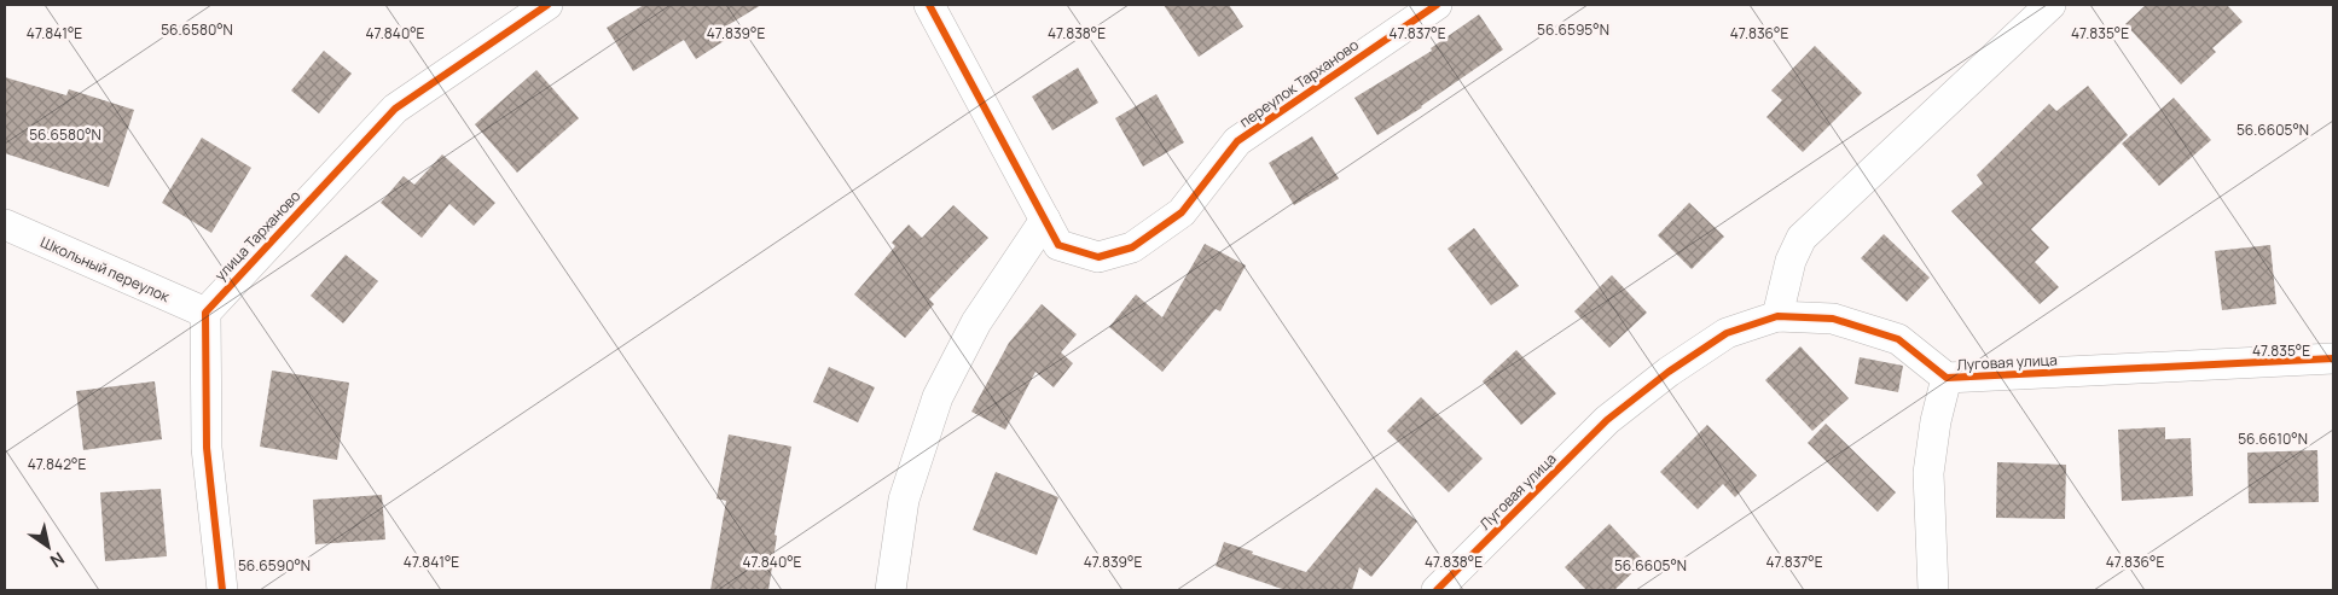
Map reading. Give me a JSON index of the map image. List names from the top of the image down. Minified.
{"streets":{"street":["переулок Тарханово","улица Тарханово","Школьный переулок","Луговая улица"]},"crossings":[["улица Тарханово","Школьный переулок"]],"north":"bottom right","coordinates":["56.6580°N","56.6595°N","47.836°E","47.841°E","47.839°E","47.840°E","47.838°E","47.837°E","47.835°E","56.6605°N","56.6610°N","47.842°E","56.6590°N"]}
